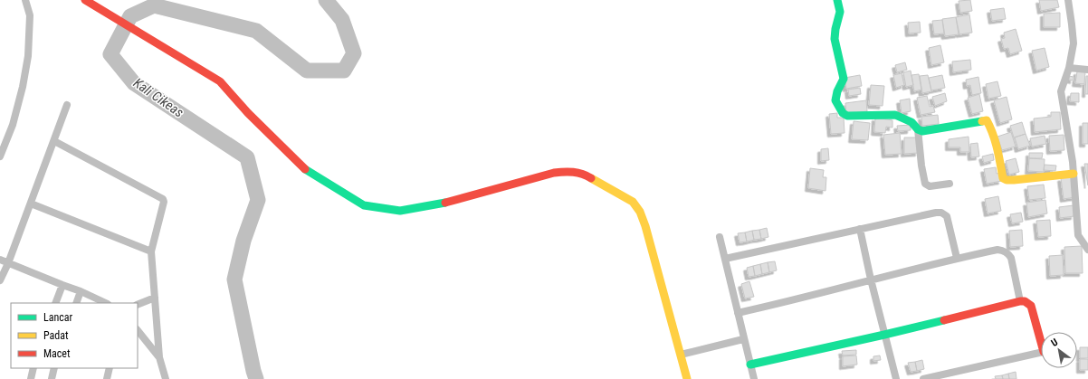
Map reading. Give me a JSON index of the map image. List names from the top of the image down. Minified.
{"water":["Kali Cikeas"],"legend":["Lancar","Padat","Macet"],"north":"top left"}
